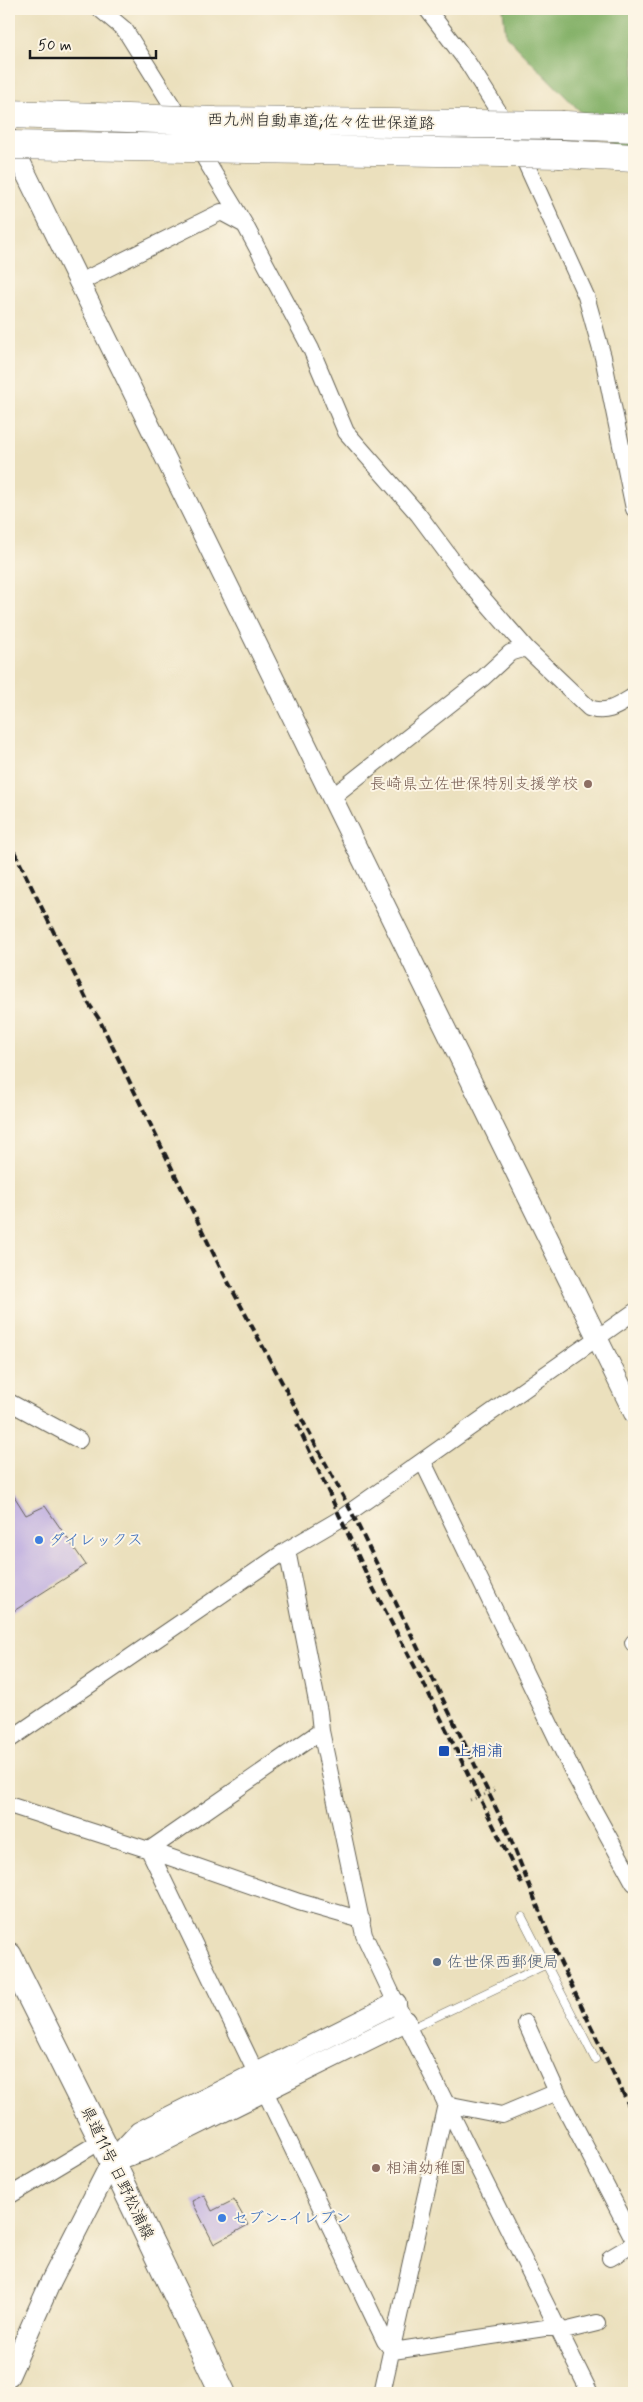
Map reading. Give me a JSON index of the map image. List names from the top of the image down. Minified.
{"streets":{"highway":["西九州自動車道;佐々佐世保道路"],"main road":["県道11号 日野松浦線"]},"places":{"other":["長崎県立佐世保特別支援学校","ダイレックス","佐世保西郵便局","相浦幼稚園","セブン-イレブン"],"transit":["上相浦"]},"scale_bar":"50 m"}
